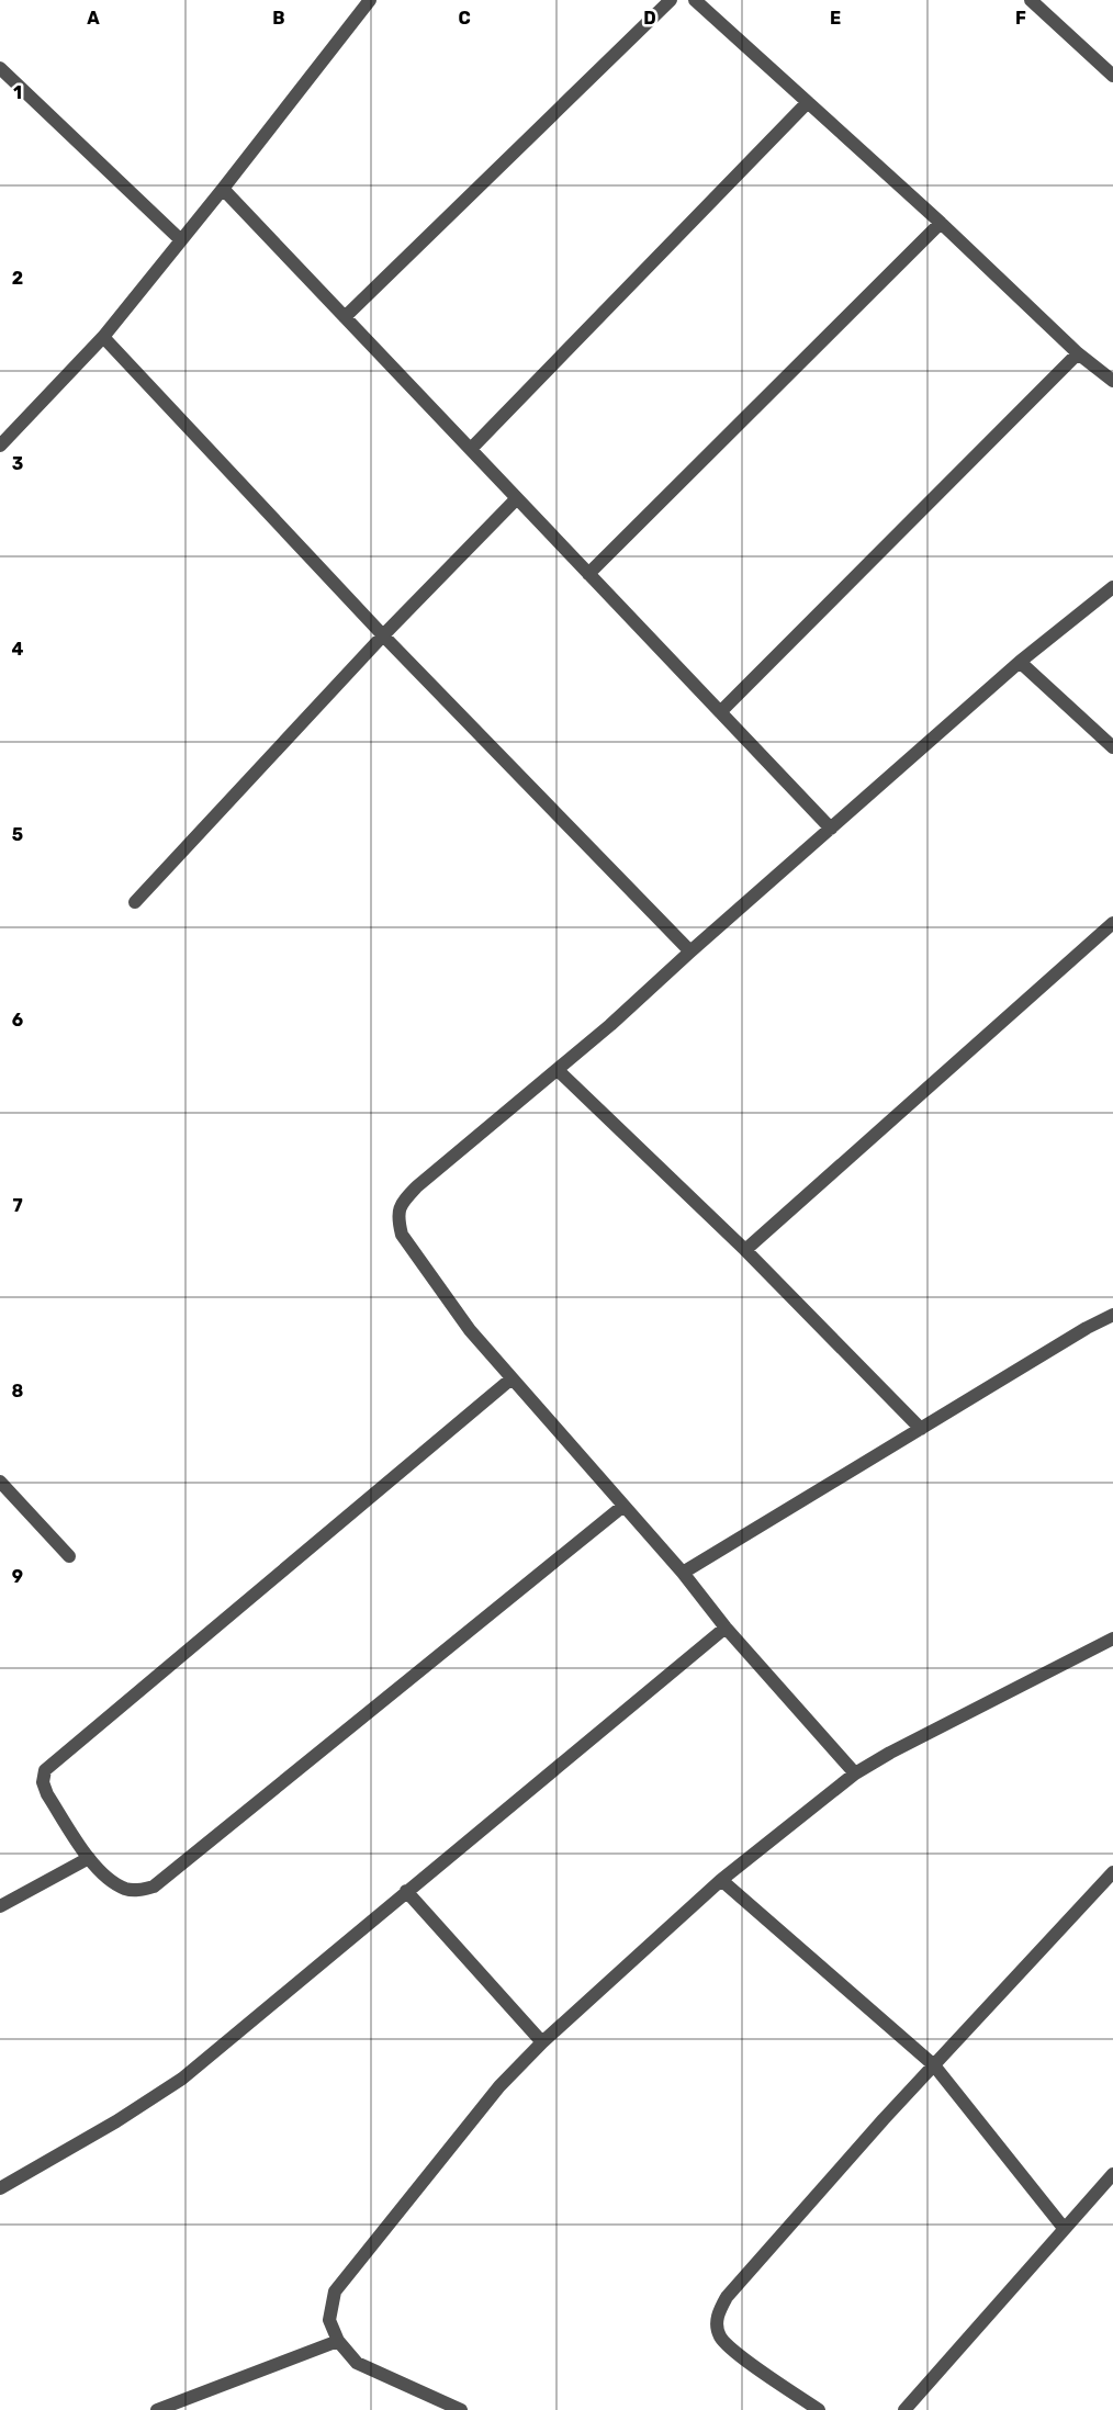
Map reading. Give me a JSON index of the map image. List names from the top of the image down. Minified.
{"grid":{"columns":["A","B","C","D","E","F"],"rows":["1","2","3","4","5","6","7","8","9"]}}
